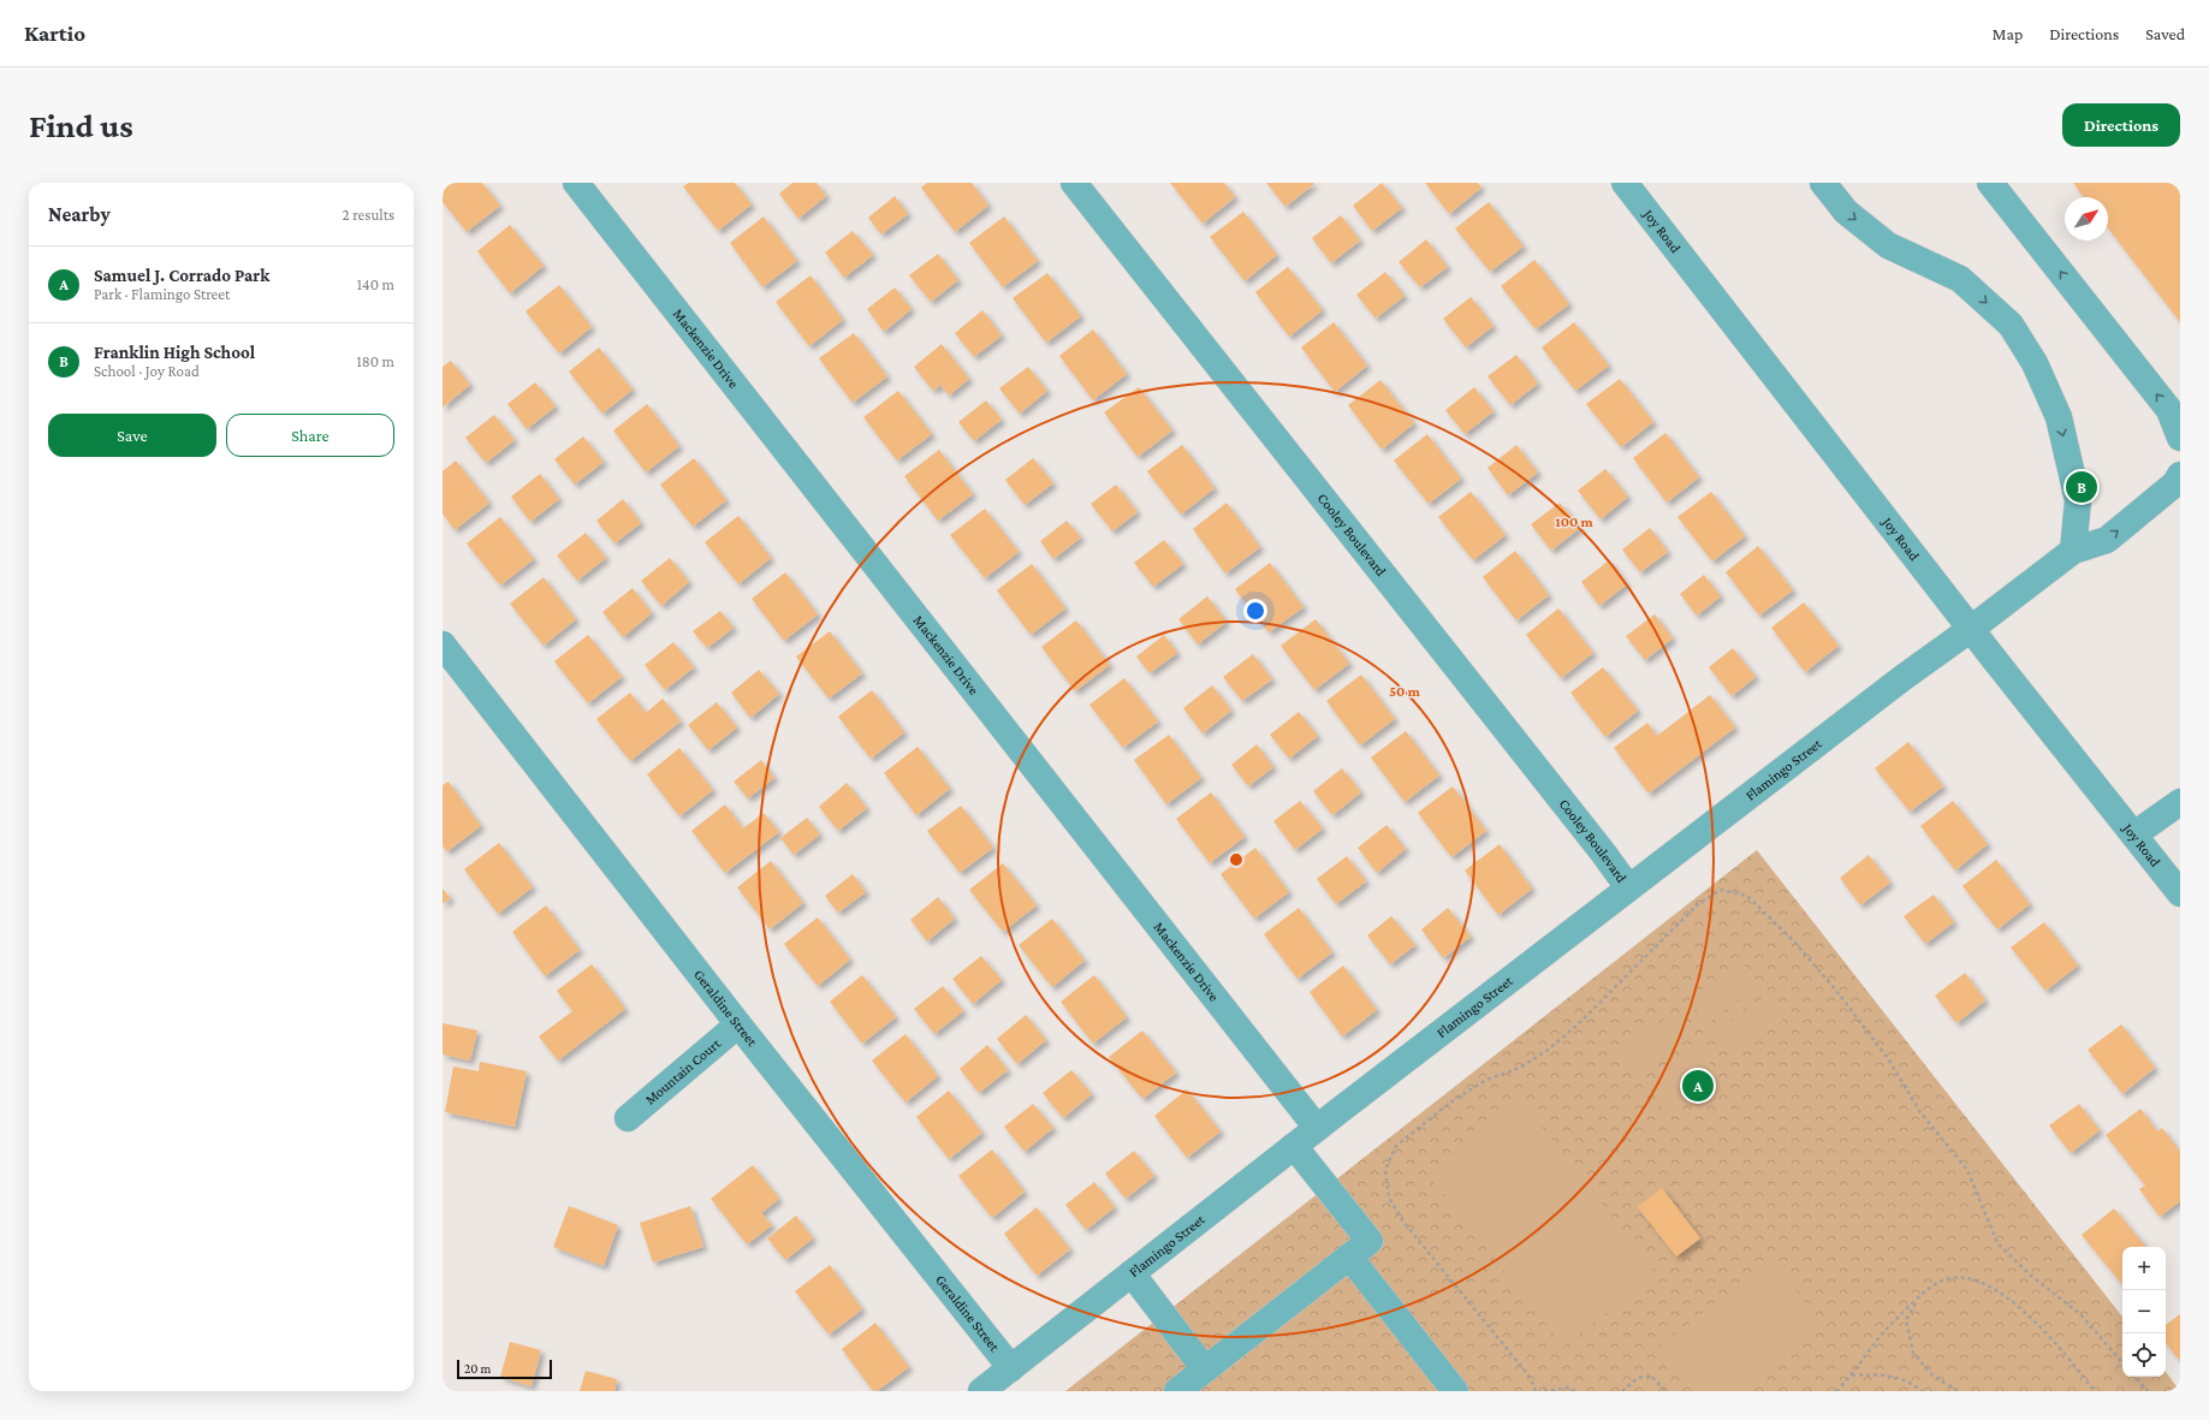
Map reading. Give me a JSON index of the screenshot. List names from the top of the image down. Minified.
{"streets":{"street":["Joy Road","Mackenzie Drive","Cooley Boulevard","Flamingo Street","Geraldine Street","Mountain Court"]},"crossings":[["Joy Road","Flamingo Street"],["Mackenzie Drive","Flamingo Street"],["Cooley Boulevard","Flamingo Street"],["Flamingo Street","Geraldine Street"],["Geraldine Street","Mountain Court"]],"scale_bar":"20 m","north":"top right","page":{"header":"Kartio","nav":["Map","Directions","Saved"],"buttons":["Directions",["Save","Share"]],"title":"Find us","heading":["Nearby","2 results"],"list":[{"mark":"A","name":"Samuel J. Corrado Park","note":"Park · Flamingo Street","value":"140 m"},{"mark":"B","name":"Franklin High School","note":"School · Joy Road","value":"180 m"}],"pins":["B","A"],"map_buttons":["+","−"],"scale":"20 m"},"rings":["100 m","50 m"]}
